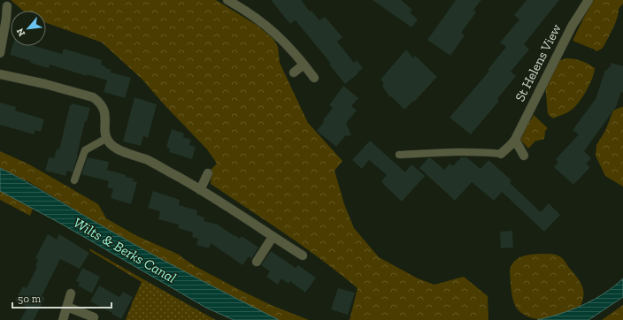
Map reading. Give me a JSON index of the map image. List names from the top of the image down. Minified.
{"streets":{"street":["St Helens View"]},"water":["Wilts & Berks Canal"],"scale_bar":"50 m","north":"bottom left"}
